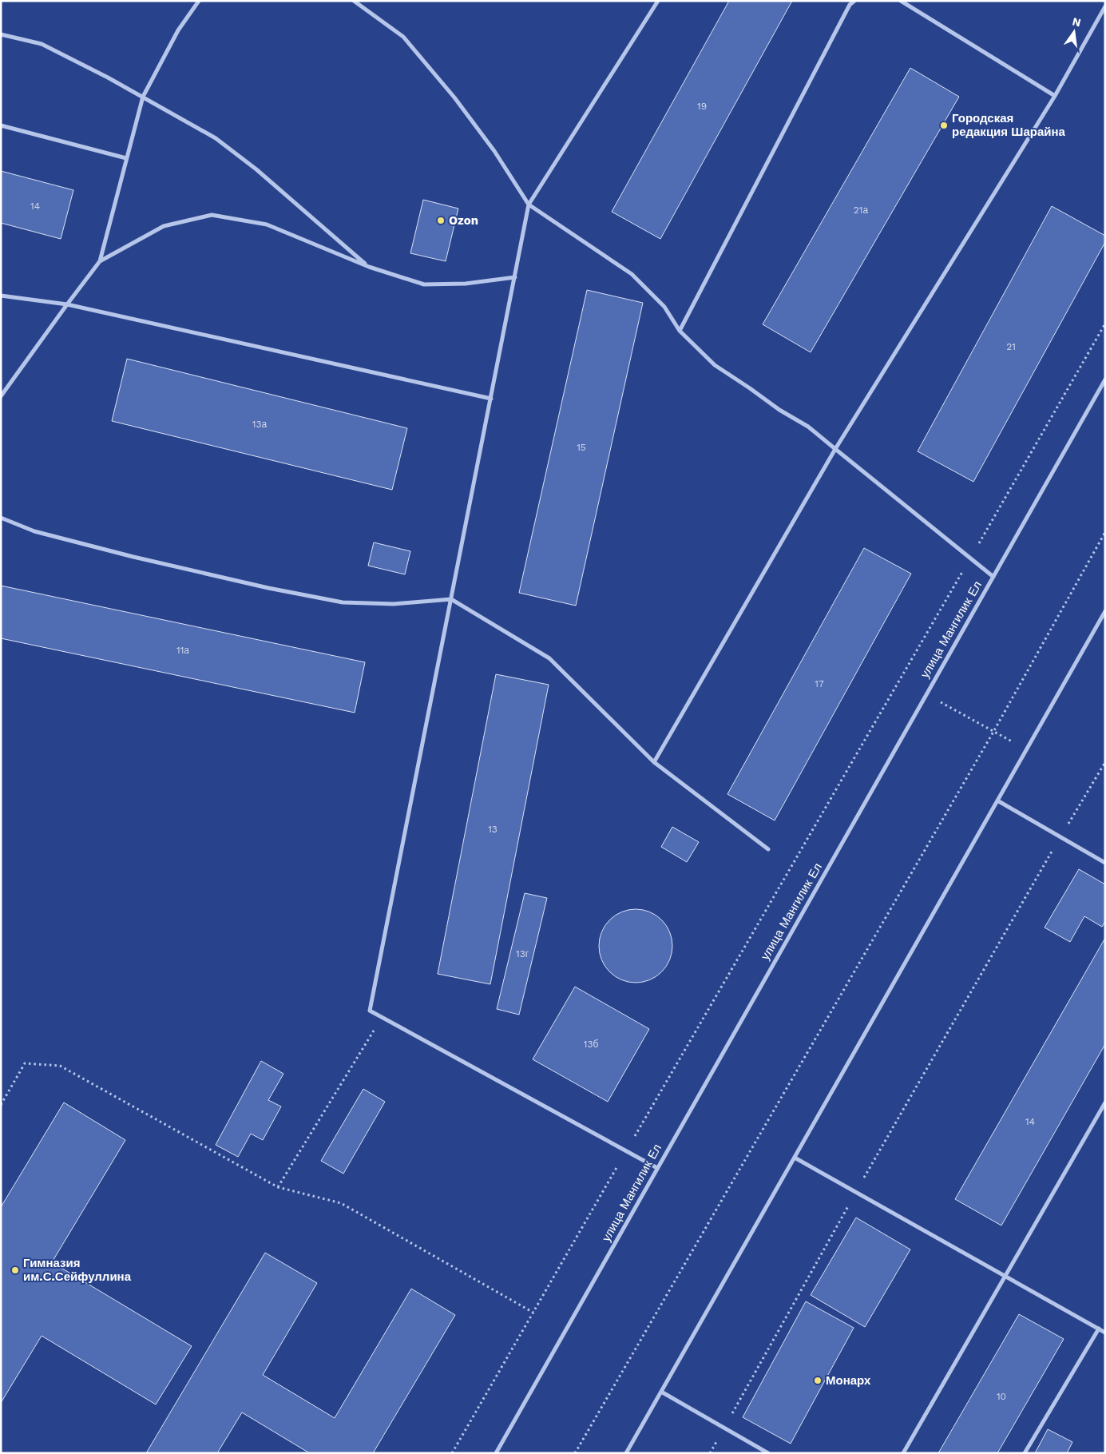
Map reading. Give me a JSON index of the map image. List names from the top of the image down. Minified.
{"streets":{"street":["улица Мангилик Ел"]},"places":["Городская редакция Шарайна","Ozon","Гимназия им.С.Сейфуллина","Монарх"],"house_numbers":["19","14","21а","21","13а","15","11а","17","13","13г","13б","14","10"],"north":"top"}
